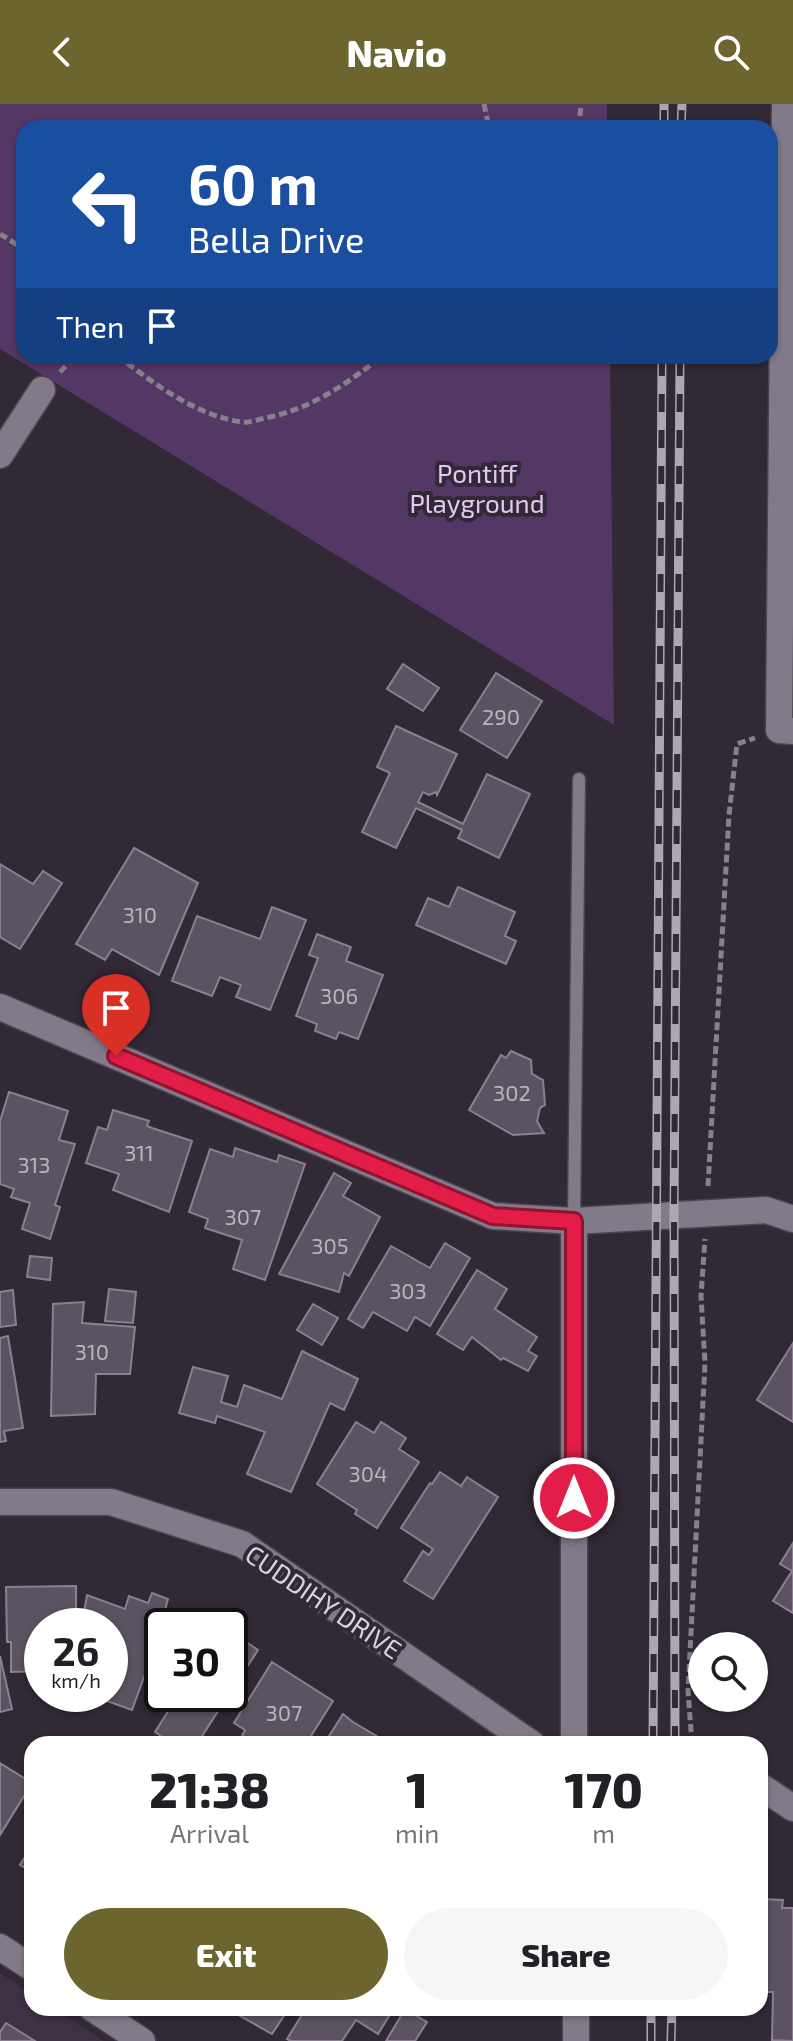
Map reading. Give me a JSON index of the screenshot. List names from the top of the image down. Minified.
{"streets":{"street":["CUDDIHY DRIVE"]},"parks":["Pontiff Playground"],"house_numbers":["290","310","306","302","311","313","307","305","303","310","304","307"],"page":{"header":"Navio","turn":["60 m","Bella Drive"],"then":"Then","speed":"26 km/h","limit":"30","eta":["21:38","Arrival","1","min","170","m"],"buttons":["Exit","Share"]}}
